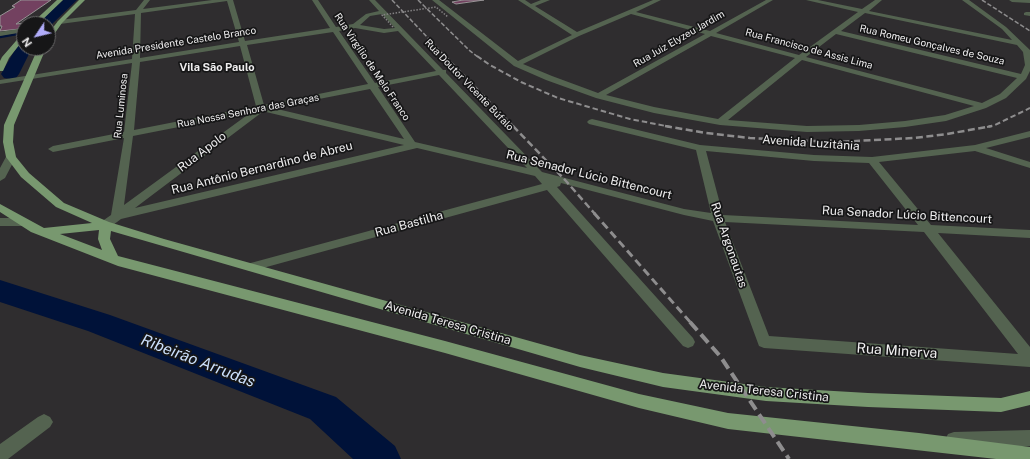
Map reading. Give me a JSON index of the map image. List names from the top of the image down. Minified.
{"streets":{"main road":["Avenida Teresa Cristina"],"street":["Rua Juiz Elyzeu Jardim","Avenida Presidente Castelo Branco","Rua Romeu Gonçalves de Souza","Rua Francisco de Assis Lima","Rua Virgílio de Melo Franco","Rua Doutor Vicente Búfalo","Rua Luminosa","Rua Nossa Senhora das Graças","Avenida Luzitânia","Rua Apolo","Rua Antônio Bernardino de Abreu","Rua Senador Lúcio Bittencourt","Rua Bastilha","Rua Argonautas","Rua Minerva"]},"crossings":[["Rua Juiz Elyzeu Jardim","Rua Francisco de Assis Lima"],["Avenida Presidente Castelo Branco","Rua Virgílio de Melo Franco"],["Avenida Presidente Castelo Branco","Rua Luminosa"],["Avenida Presidente Castelo Branco","Avenida Teresa Cristina"],["Rua Virgílio de Melo Franco","Rua Nossa Senhora das Graças"],["Rua Virgílio de Melo Franco","Rua Antônio Bernardino de Abreu"],["Rua Virgílio de Melo Franco","Rua Senador Lúcio Bittencourt"],["Rua Doutor Vicente Búfalo","Rua Nossa Senhora das Graças"],["Rua Doutor Vicente Búfalo","Rua Senador Lúcio Bittencourt"],["Rua Doutor Vicente Búfalo","Rua Bastilha"],["Rua Luminosa","Rua Nossa Senhora das Graças"],["Rua Luminosa","Rua Apolo"],["Rua Luminosa","Rua Antônio Bernardino de Abreu"],["Rua Nossa Senhora das Graças","Rua Apolo"],["Rua Nossa Senhora das Graças","Rua Senador Lúcio Bittencourt"],["Avenida Luzitânia","Rua Argonautas"],["Rua Apolo","Rua Antônio Bernardino de Abreu"],["Rua Apolo","Rua Senador Lúcio Bittencourt"],["Rua Apolo","Avenida Teresa Cristina"],["Rua Antônio Bernardino de Abreu","Rua Senador Lúcio Bittencourt"],["Rua Senador Lúcio Bittencourt","Rua Bastilha"],["Rua Senador Lúcio Bittencourt","Rua Argonautas"],["Rua Bastilha","Avenida Teresa Cristina"],["Rua Argonautas","Rua Minerva"]],"districts":["Vila São Paulo"],"water":["Ribeirão Arrudas"],"north":"bottom left"}
